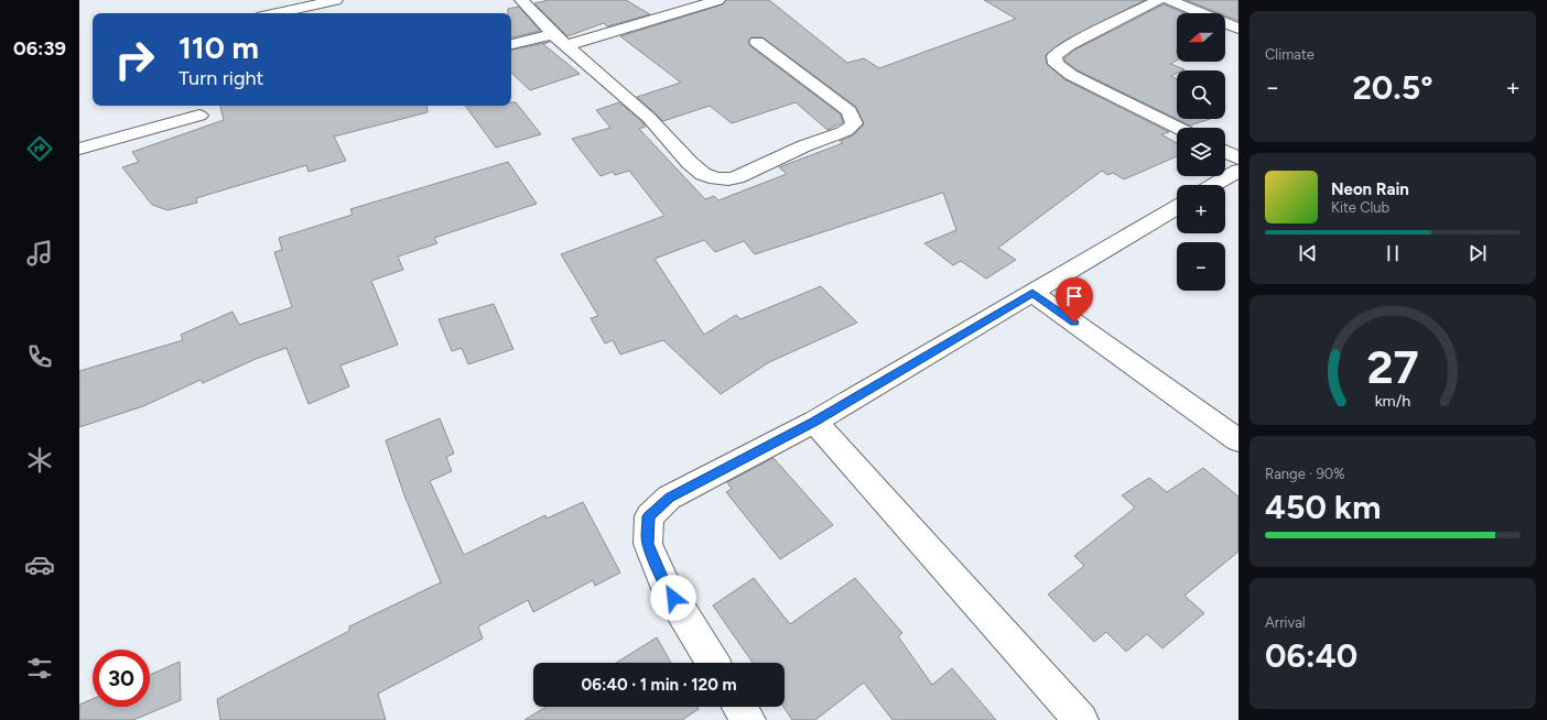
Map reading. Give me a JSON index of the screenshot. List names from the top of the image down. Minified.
{"north":"left","page":{"tabs":"06:39","tile":["Climate",["Range · 90%","450 km"],["Arrival","06:40"]],"map_buttons":["+","−"],"turn":["110 m","Turn right"],"heat":["−","20.5°","+"],"song":["Neon Rain","Kite Club"],"limit":"30","trip":"06:40 · 1 min · 120 m","gauge":["27","km/h"]}}
